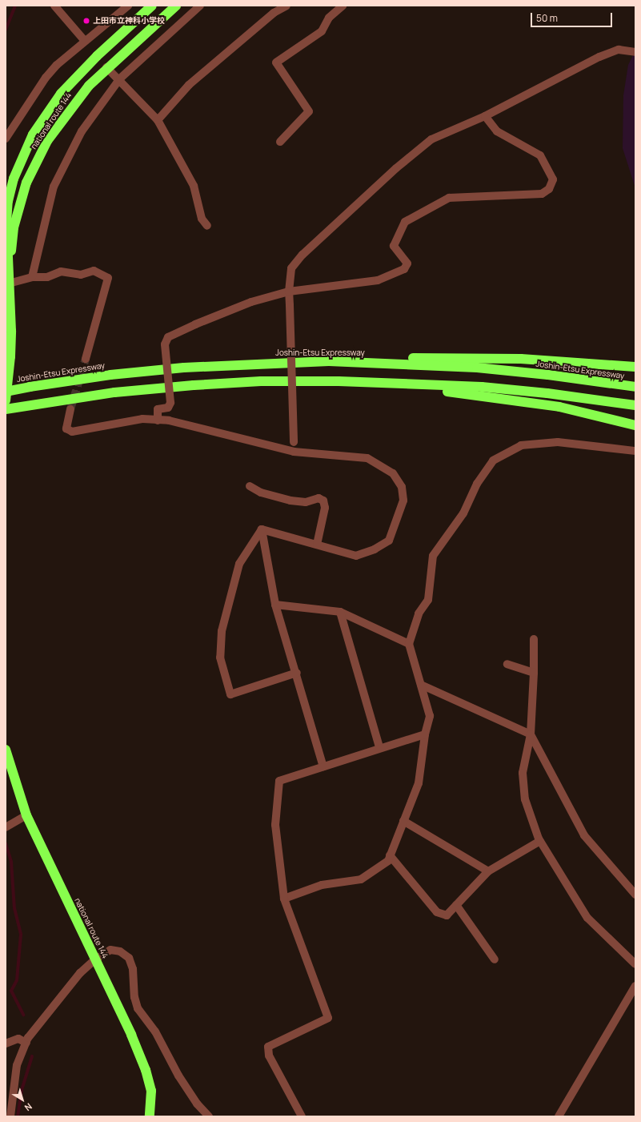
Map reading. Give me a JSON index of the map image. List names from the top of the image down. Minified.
{"streets":{"highway":["national route 144","Joshin-Etsu Expressway"]},"places":["上田市立神科小学校"],"scale_bar":"50 m","north":"bottom right"}
